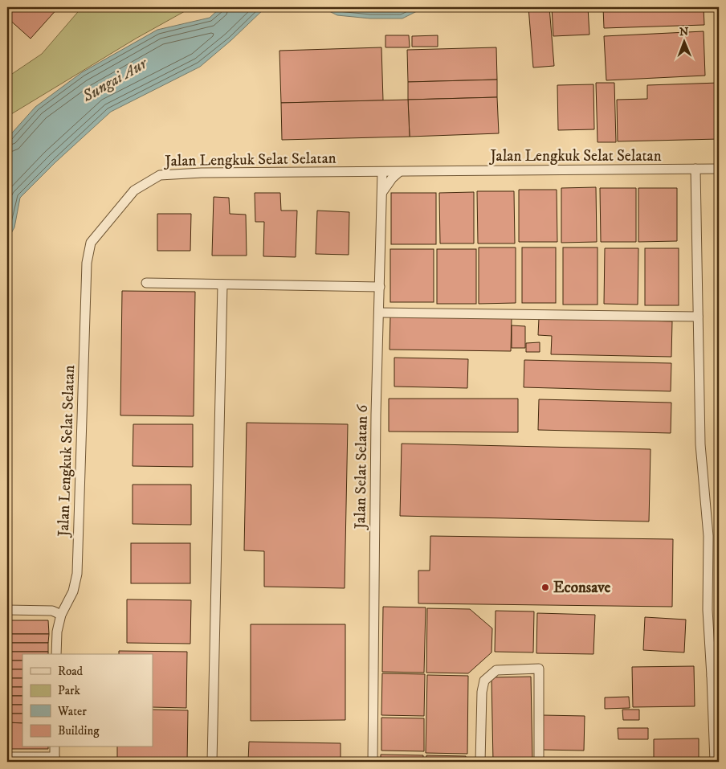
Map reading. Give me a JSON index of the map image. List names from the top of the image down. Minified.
{"streets":{"street":["Jalan Lengkuk Selat Selatan","Jalan Selat Selatan 6"]},"crossings":[["Jalan Lengkuk Selat Selatan","Jalan Selat Selatan 6"]],"water":["Sungai Aur"],"places":["Econsave"],"legend":["Road","Park","Water","Building"],"north":"top"}
